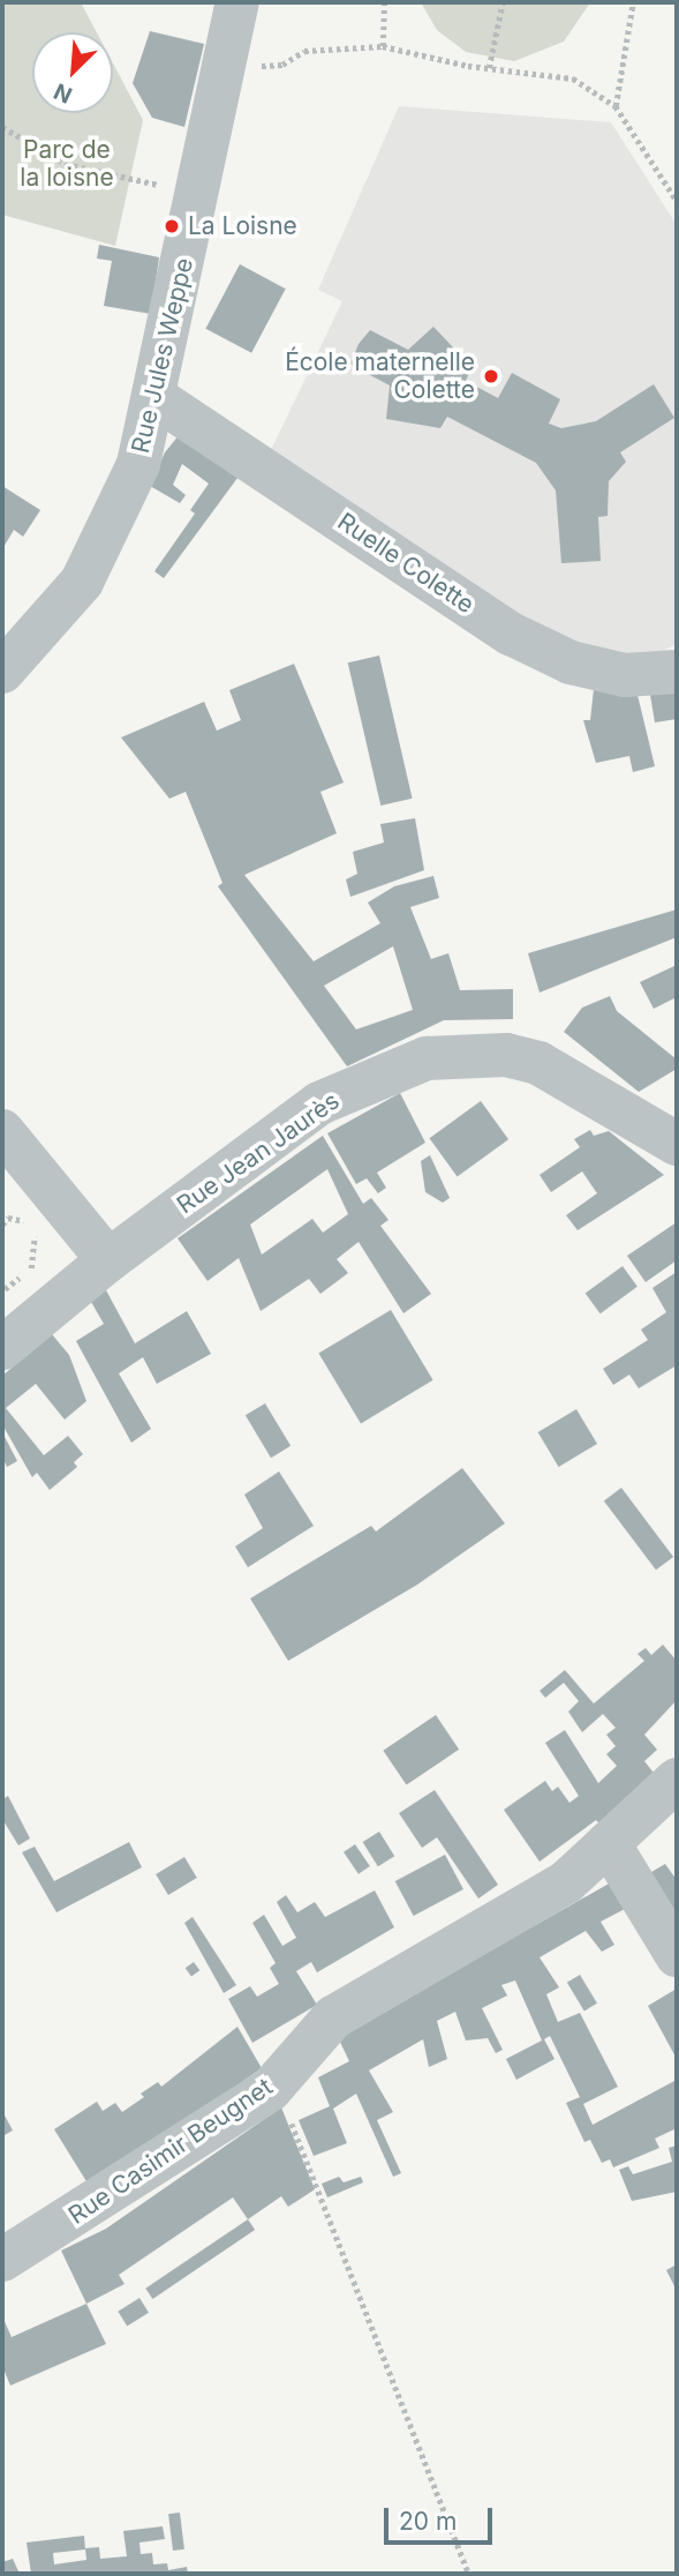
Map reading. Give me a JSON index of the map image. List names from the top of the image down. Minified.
{"streets":{"street":["Rue Jules Weppe","Ruelle Colette","Rue Jean Jaurès","Rue Casimir Beugnet"]},"crossings":[["Rue Jules Weppe","Ruelle Colette"]],"parks":["Parc de la loisne"],"places":["La Loisne","École maternelle Colette"],"scale_bar":"20 m","north":"bottom left"}
